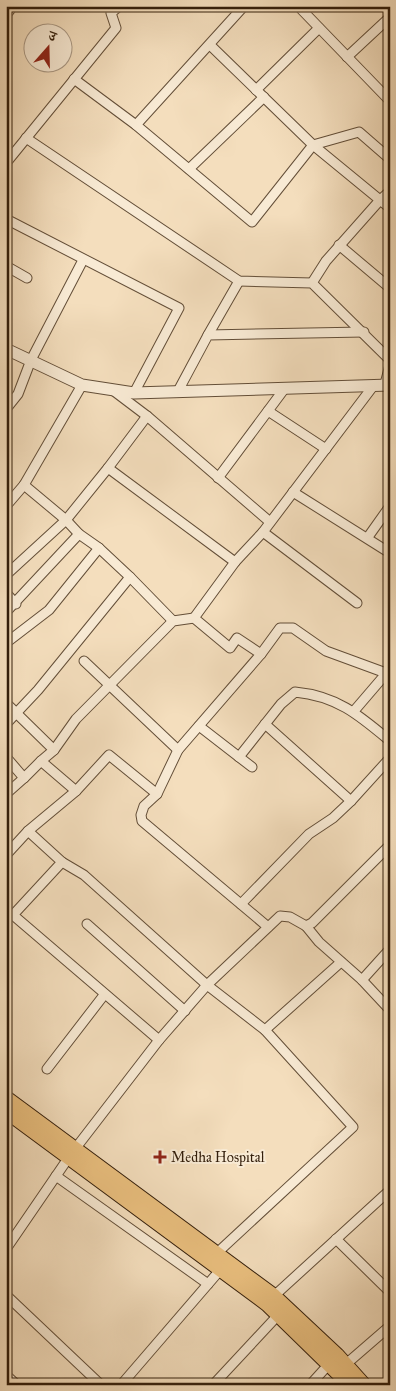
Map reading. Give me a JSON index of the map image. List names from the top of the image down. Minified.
{"places":{"health":["Medha Hospital"]},"north":"top"}
